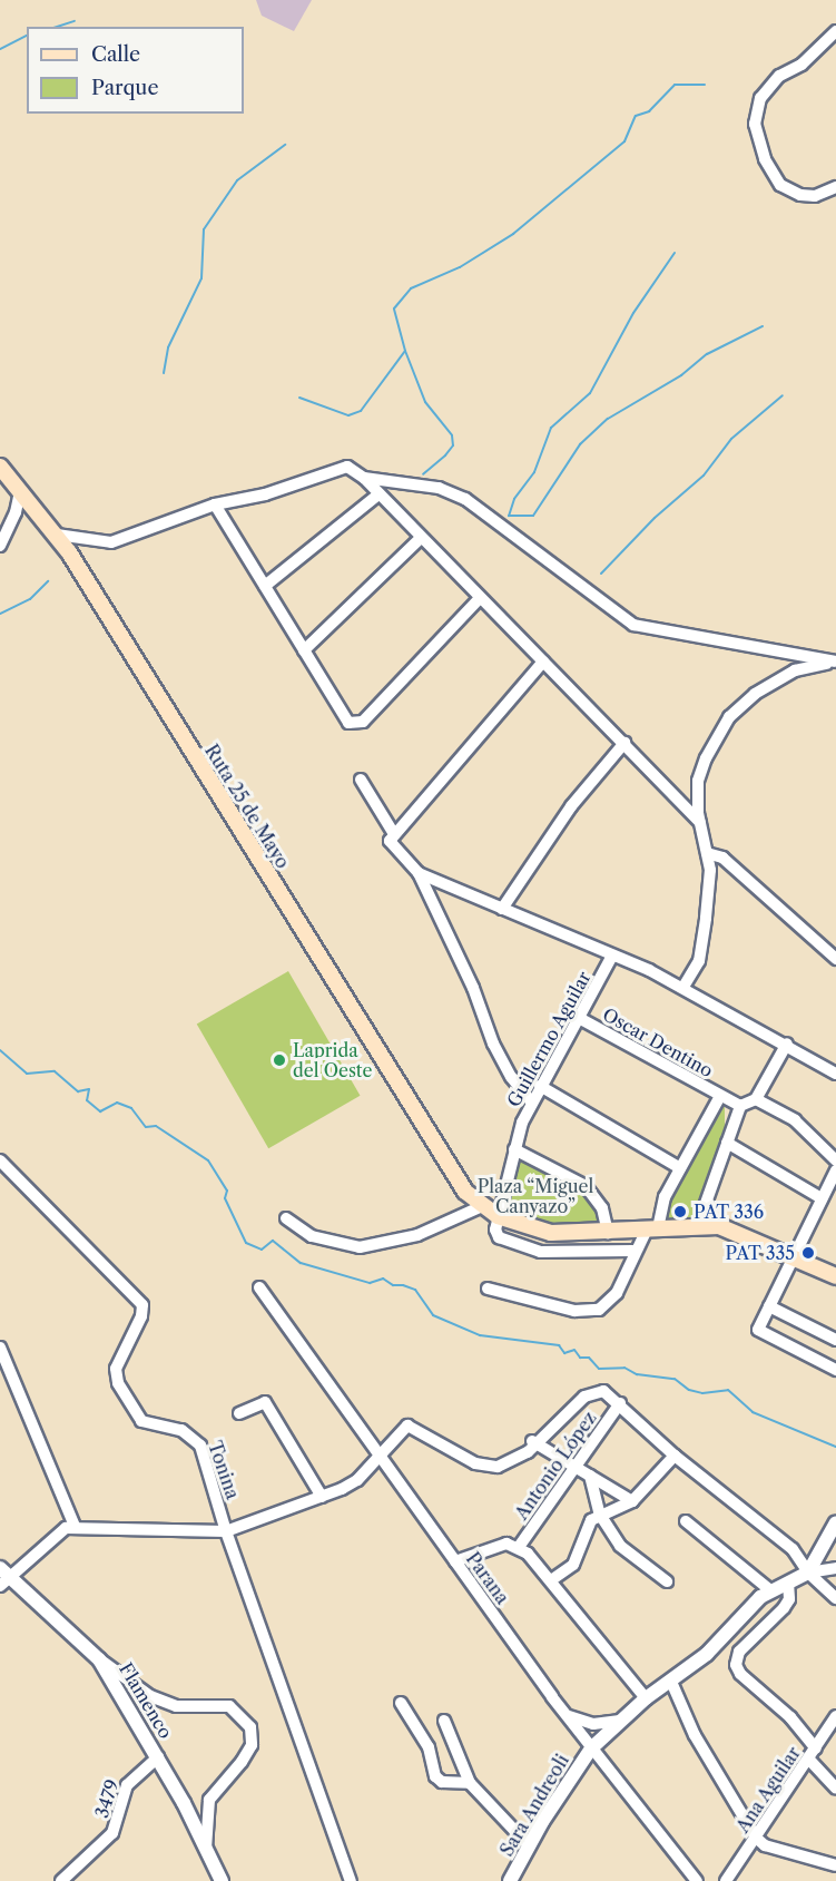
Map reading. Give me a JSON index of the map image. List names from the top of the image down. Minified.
{"streets":{"main road":["Ruta 25 de Mayo"],"street":["Guillermo Aguilar","Oscar Dentino","Antonio López","Tonina","Parana","Flamenco","Ana Aguilar","3479","Sara Andreoli"]},"crossings":[["Ruta 25 de Mayo","Guillermo Aguilar"],["Guillermo Aguilar","Oscar Dentino"],["Parana","Sara Andreoli"],["Flamenco","3479"]],"parks":["Plaza “Miguel Canyazo”"],"places":["Laprida del Oeste","PAT 336","PAT 335"],"legend":["Calle","Parque"]}
